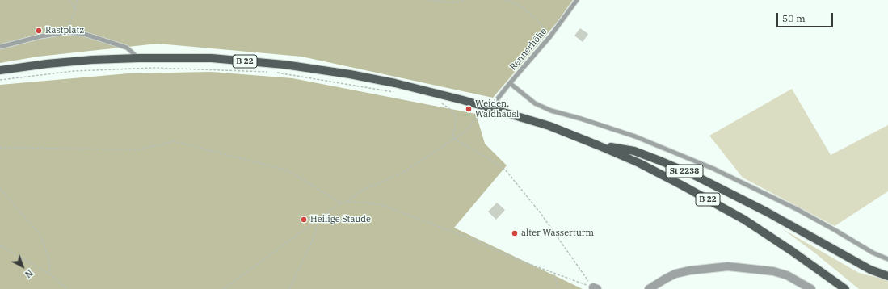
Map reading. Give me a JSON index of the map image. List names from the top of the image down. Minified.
{"streets":{"main road":["B 22","St 2238"],"lane":["Rennerhöhe"]},"crossings":[["Rennerhöhe","B 22"],["B 22","St 2238"]],"places":["Rastplatz","Weiden, Waldhäusl","Heilige Staude","alter Wasserturm"],"scale_bar":"50 m","north":"bottom right"}
